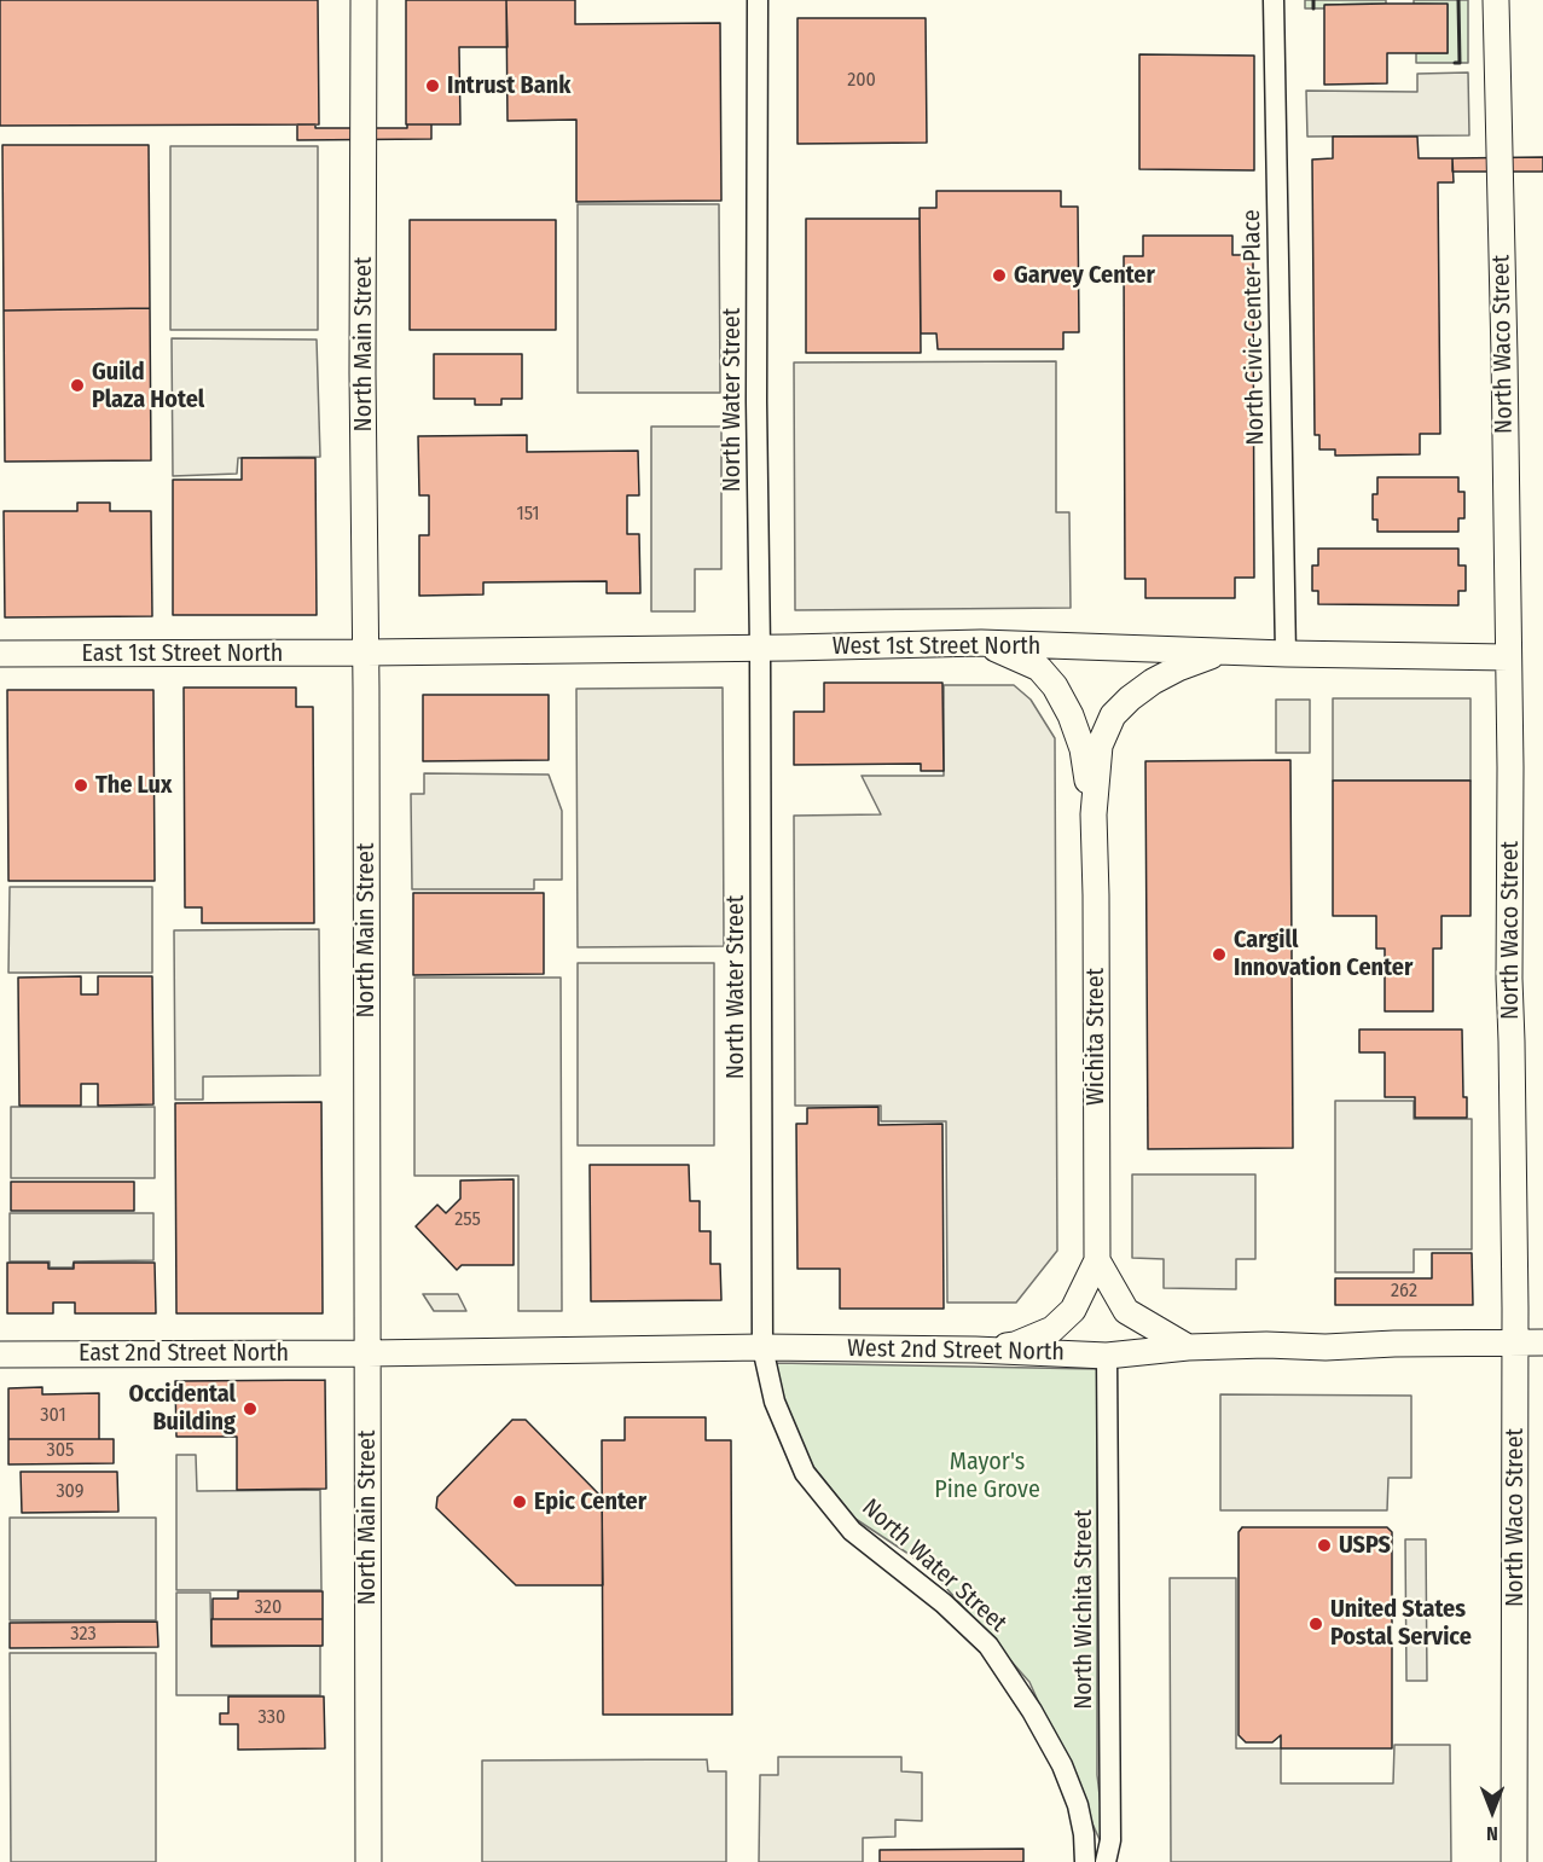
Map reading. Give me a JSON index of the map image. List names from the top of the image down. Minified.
{"streets":{"street":["North Civic Center Place","North Main Street","North Waco Street","North Water Street","West 1st Street North","East 1st Street North","Wichita Street","West 2nd Street North","East 2nd Street North","North Wichita Street"]},"crossings":[["North Civic Center Place","West 1st Street North"],["North Main Street","West 1st Street North"],["North Main Street","East 1st Street North"],["North Main Street","West 2nd Street North"],["North Main Street","East 2nd Street North"],["North Waco Street","West 1st Street North"],["North Waco Street","West 2nd Street North"],["North Water Street","West 1st Street North"],["North Water Street","West 2nd Street North"],["West 1st Street North","East 1st Street North"],["West 2nd Street North","East 2nd Street North"],["West 2nd Street North","North Wichita Street"]],"parks":["Mayor's Pine Grove"],"places":["Intrust Bank","Garvey Center","Guild Plaza Hotel","The Lux","Cargill Innovation Center","Occidental Building","Epic Center","USPS","United States Postal Service"],"house_numbers":["200","151","255","262","301","305","309","320","323","330"],"north":"bottom"}
